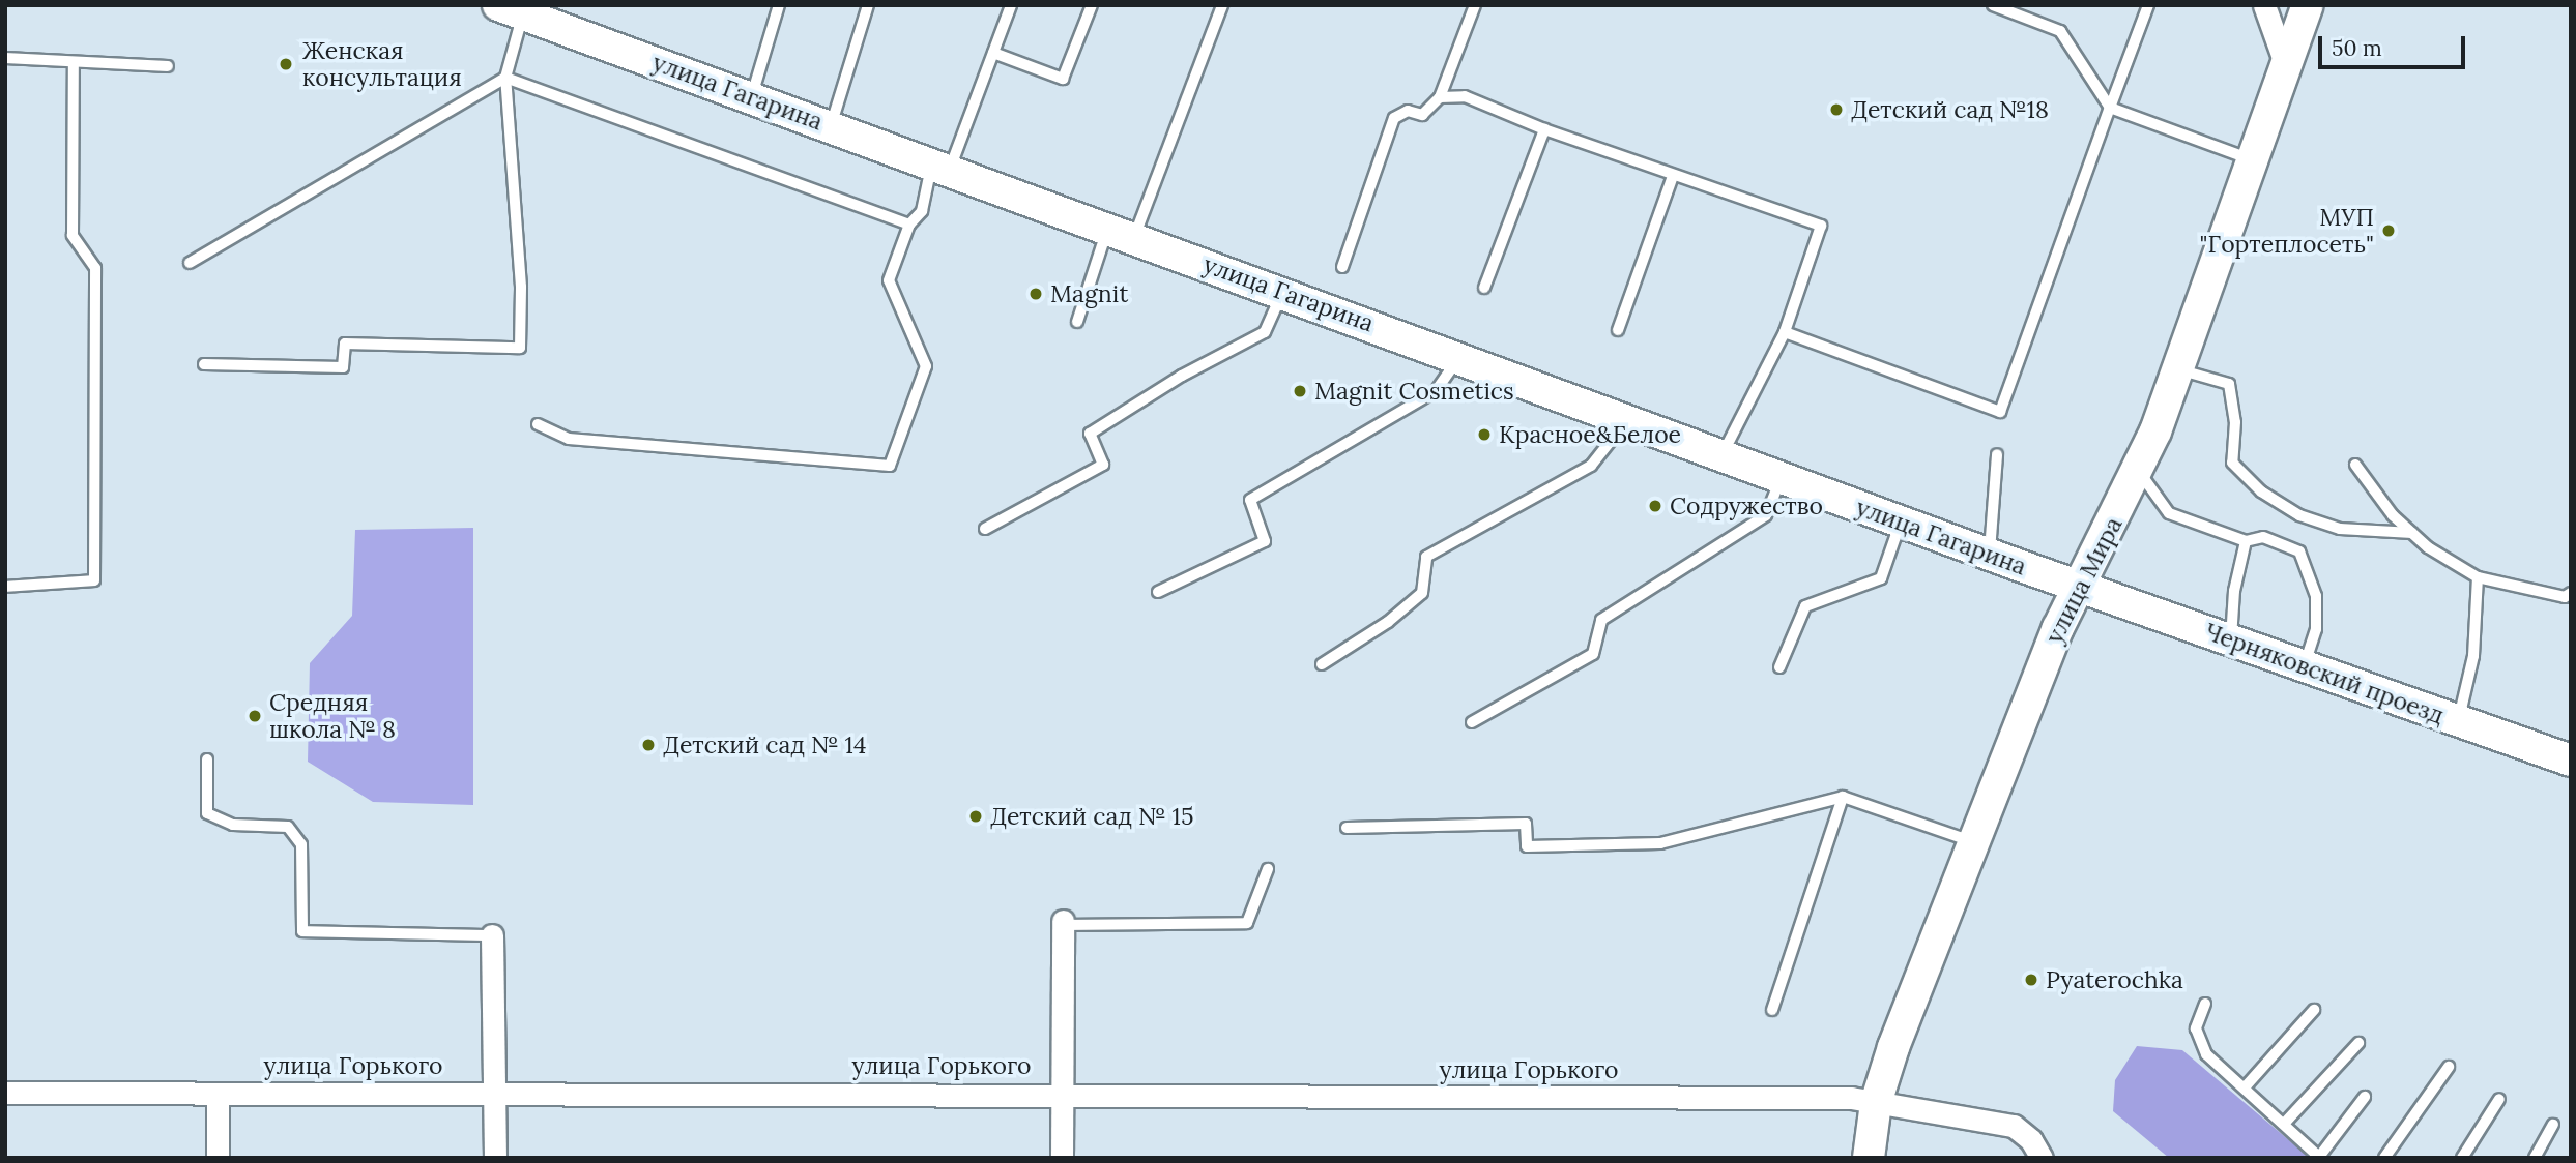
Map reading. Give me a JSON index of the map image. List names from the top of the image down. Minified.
{"streets":{"main road":["улица Гагарина","улица Мира","Черняковский проезд"],"street":["улица Горького"]},"crossings":[["улица Гагарина","улица Мира"],["улица Гагарина","Черняковский проезд"],["улица Мира","Черняковский проезд"],["улица Мира","улица Горького"]],"places":["Женская консультация","Детский сад №18","МУП \"Гортеплосеть\"","Magnit","Magnit Cosmetics","Красное&Белое","Содружество","Cредняя школа № 8","Детский сад № 14","Детский сад № 15","Pyaterochka"],"scale_bar":"50 m"}
